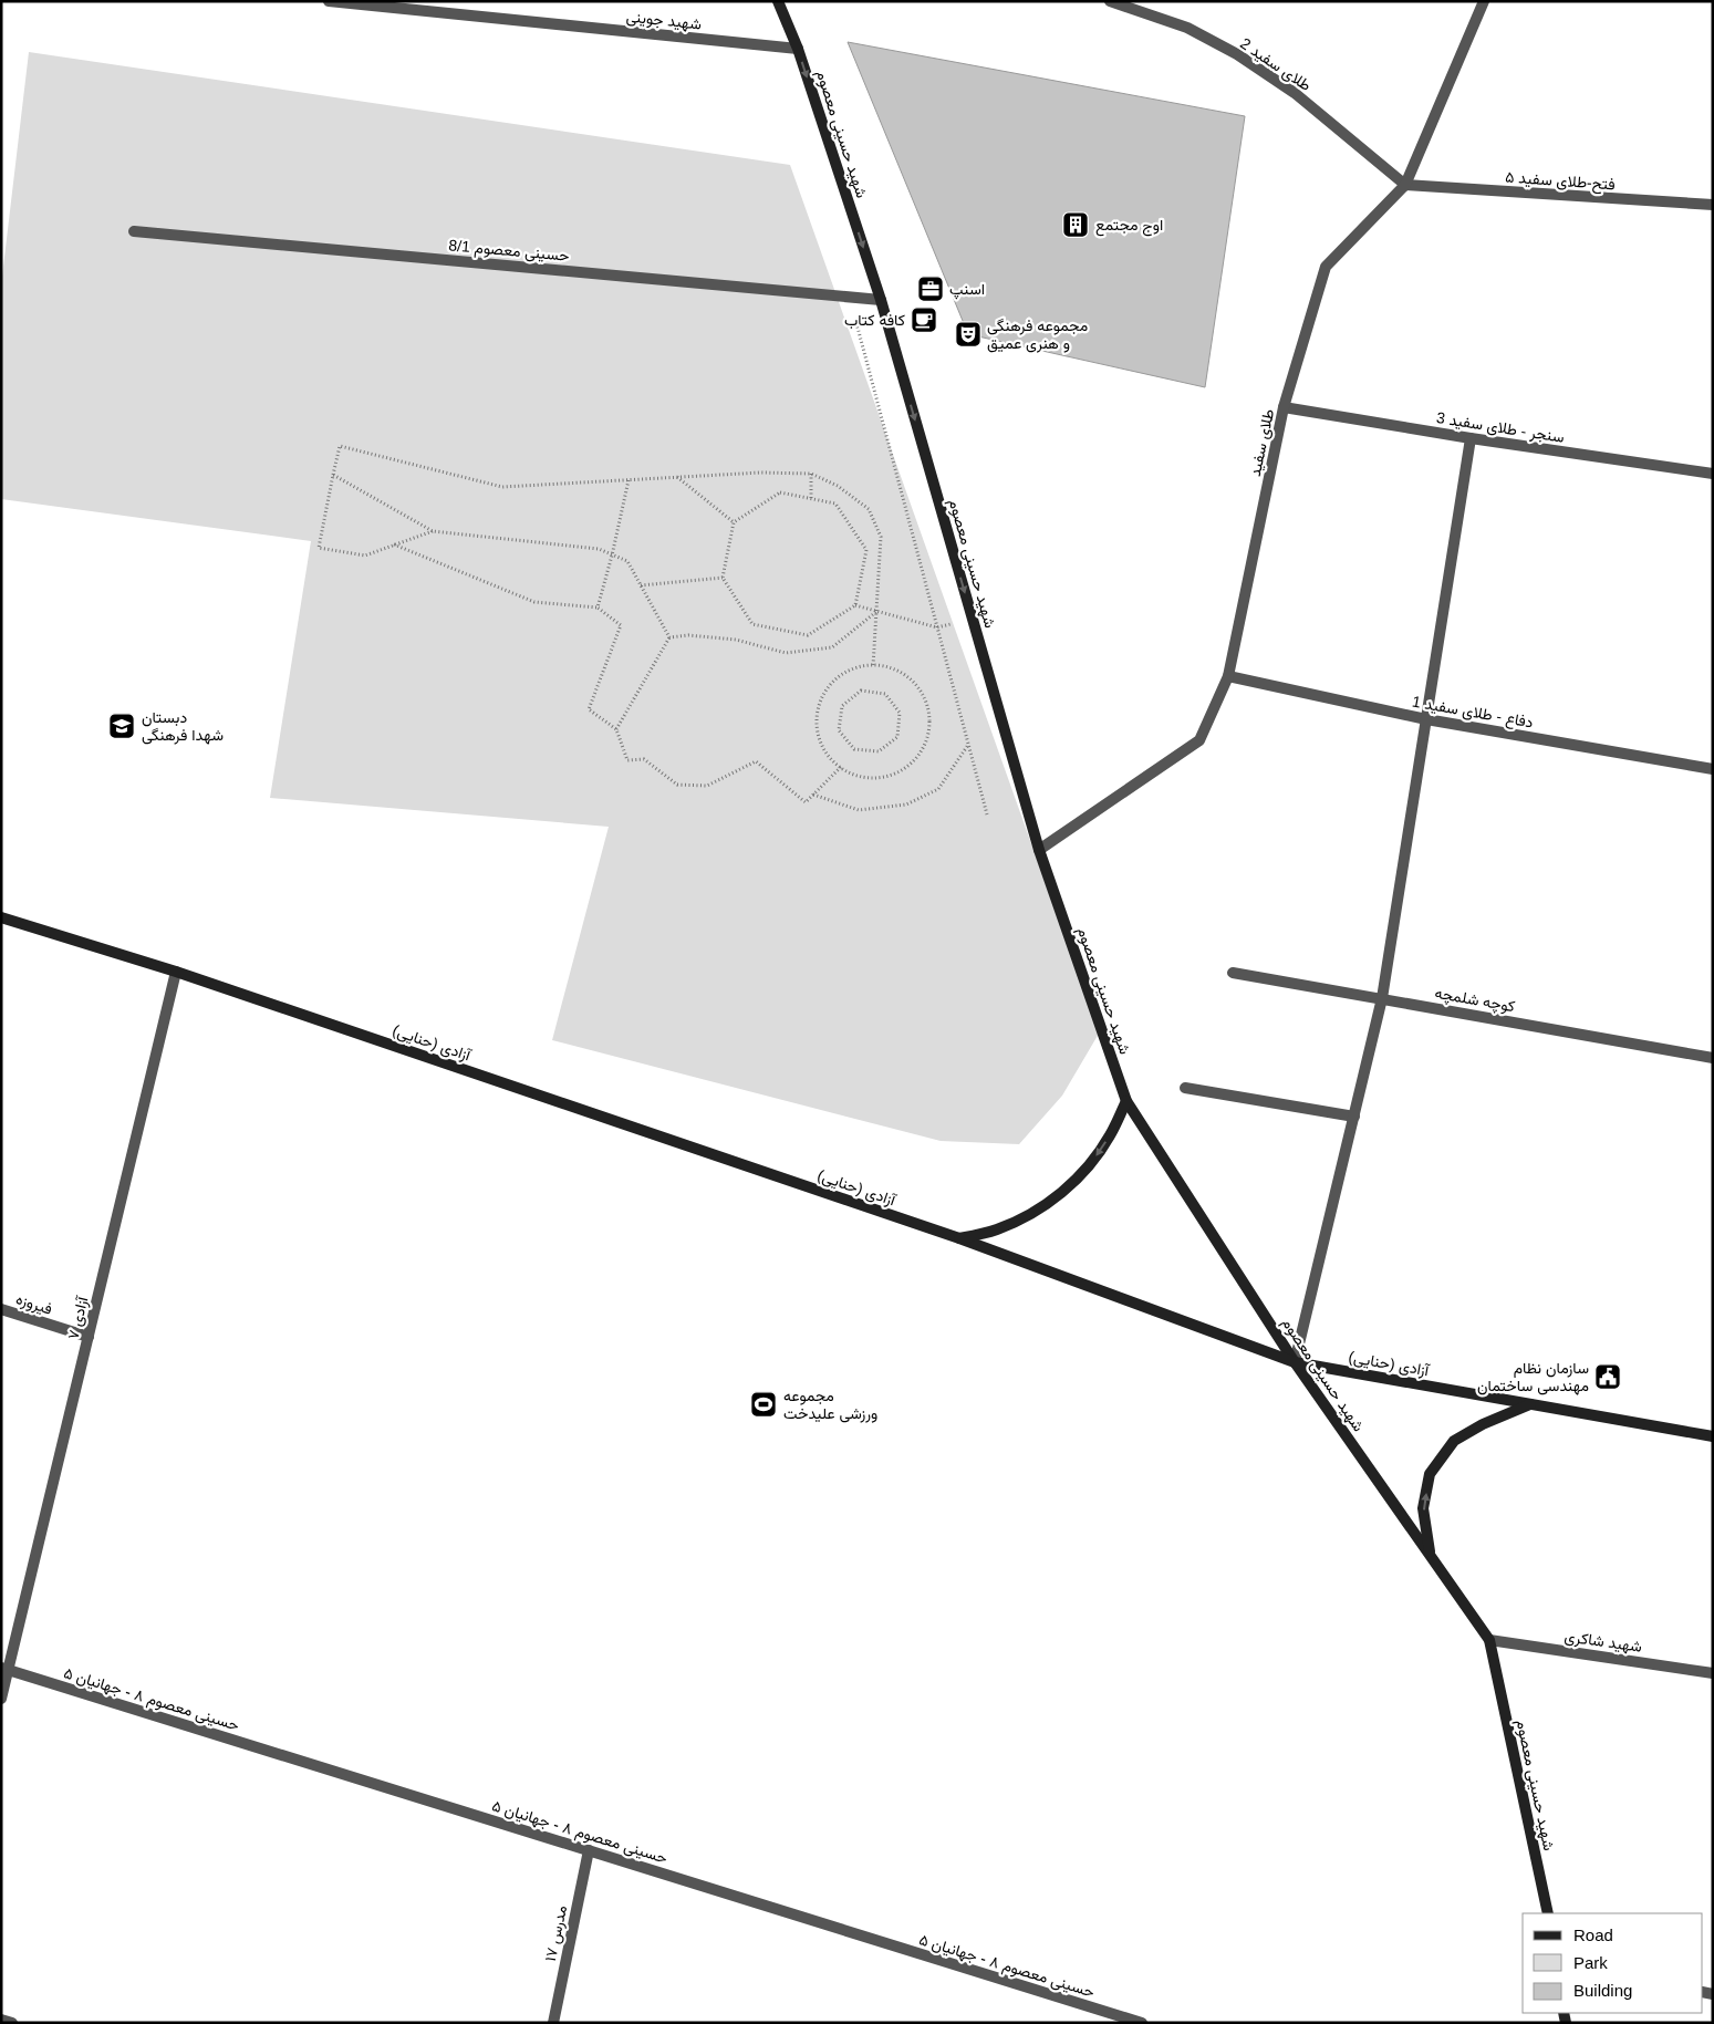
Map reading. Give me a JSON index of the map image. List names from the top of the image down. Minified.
{"streets":{"main road":["شهید حسینی معصوم","آزادی (حنایی)"],"street":["شهید جوینی","طلای سفید 2","فتح-طلای سفید ۵","حسینی معصوم 8/1","سنجر - طلای سفید 3","طلای سفید","دفاع - طلای سفید 1","کوچه شلمچه","فیروزه","آزادی ۷","شهید شاکری","حسینی معصوم ۸ - جهانیان ۵","مدرس ۱۷"]},"crossings":[["شهید جوینی","شهید حسینی معصوم"],["طلای سفید 2","فتح-طلای سفید ۵"],["طلای سفید 2","طلای سفید"],["شهید حسینی معصوم","حسینی معصوم 8/1"],["شهید حسینی معصوم","طلای سفید"],["شهید حسینی معصوم","آزادی (حنایی)"],["شهید حسینی معصوم","شهید شاکری"],["فتح-طلای سفید ۵","طلای سفید"],["سنجر - طلای سفید 3","طلای سفید"],["طلای سفید","دفاع - طلای سفید 1"],["آزادی (حنایی)","آزادی ۷"],["فیروزه","آزادی ۷"],["آزادی ۷","حسینی معصوم ۸ - جهانیان ۵"],["حسینی معصوم ۸ - جهانیان ۵","مدرس ۱۷"]],"places":{"building":["اوج مجتمع"],"office":["اسنپ"],"cafe":["کافه کتاب"],"theatre":["مجموعه فرهنگی و هنری عمیق"],"school or university":["دبستان شهدا فرهنگی"],"public building":["سازمان نظام مهندسی ساختمان"],"sports":["مجموعه ورزشی علیدخت"]},"legend":["Road","Park","Building"]}
